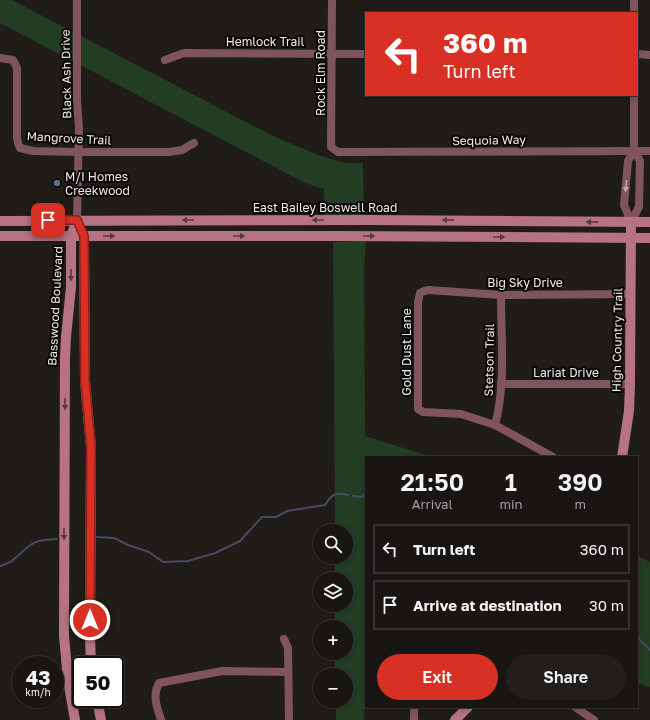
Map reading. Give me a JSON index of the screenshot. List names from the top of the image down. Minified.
{"streets":{"main road":["East Bailey Boswell Road","Basswood Boulevard","High Country Trail"],"street":["Hemlock Trail","Rock Elm Road","Black Ash Drive","Mangrove Trail","Sequoia Way","Big Sky Drive","Gold Dust Lane","Stetson Trail","Lariat Drive"]},"crossings":[["Hemlock Trail","Rock Elm Road"],["Rock Elm Road","Sequoia Way"],["Black Ash Drive","Mangrove Trail"],["Black Ash Drive","East Bailey Boswell Road"],["Black Ash Drive","Basswood Boulevard"],["East Bailey Boswell Road","Basswood Boulevard"],["East Bailey Boswell Road","High Country Trail"],["Big Sky Drive","High Country Trail"],["Big Sky Drive","Gold Dust Lane"],["Big Sky Drive","Stetson Trail"],["High Country Trail","Lariat Drive"],["Gold Dust Lane","Stetson Trail"],["Stetson Trail","Lariat Drive"]],"places":["M/I Homes Creekwood"],"page":{"turn":["360 m","Turn left"],"eta":["21:50","Arrival","1","min","390","m"],"map_buttons":["+","−"],"list":[{"name":"Turn left","value":"360 m"},{"name":"Arrive at destination","value":"30 m"}],"buttons":["Exit","Share"],"speed":"43 km/h","limit":"50"}}
